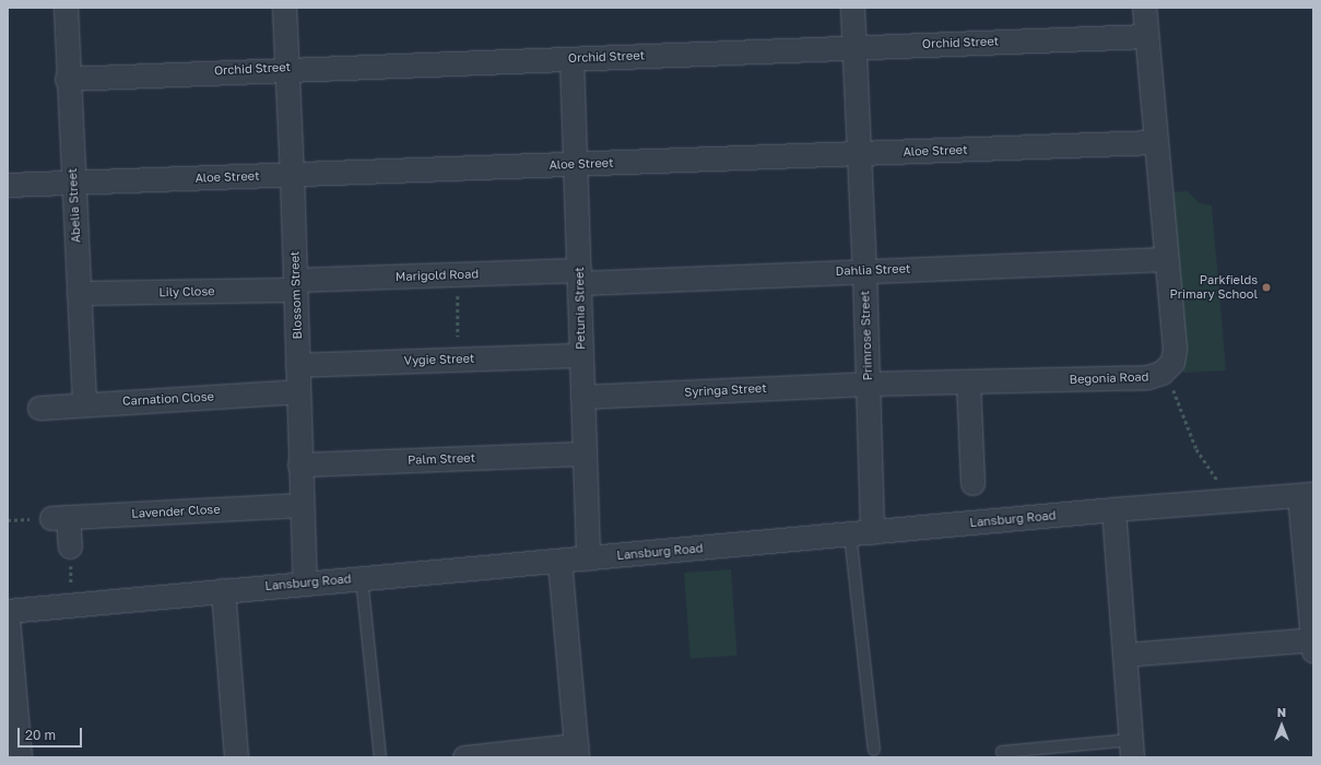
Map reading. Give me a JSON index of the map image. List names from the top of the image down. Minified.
{"streets":{"street":["Orchid Street","Aloe Street","Abelia Street","Dahlia Street","Marigold Road","Lily Close","Blossom Street","Petunia Street","Primrose Street","Vygie Street","Begonia Road","Syringa Street","Carnation Close","Palm Street","Lavender Close","Lansburg Road"]},"crossings":[["Orchid Street","Abelia Street"],["Orchid Street","Blossom Street"],["Orchid Street","Petunia Street"],["Orchid Street","Primrose Street"],["Aloe Street","Abelia Street"],["Aloe Street","Blossom Street"],["Aloe Street","Petunia Street"],["Aloe Street","Primrose Street"],["Abelia Street","Lily Close"],["Abelia Street","Carnation Close"],["Dahlia Street","Marigold Road"],["Dahlia Street","Petunia Street"],["Dahlia Street","Primrose Street"],["Marigold Road","Lily Close"],["Marigold Road","Blossom Street"],["Marigold Road","Petunia Street"],["Lily Close","Blossom Street"],["Blossom Street","Vygie Street"],["Blossom Street","Carnation Close"],["Blossom Street","Palm Street"],["Blossom Street","Lavender Close"],["Blossom Street","Lansburg Road"],["Petunia Street","Vygie Street"],["Petunia Street","Syringa Street"],["Petunia Street","Palm Street"],["Petunia Street","Lansburg Road"],["Primrose Street","Begonia Road"],["Primrose Street","Syringa Street"],["Primrose Street","Lansburg Road"],["Begonia Road","Syringa Street"]],"places":["Parkfields Primary School"],"scale_bar":"20 m","north":"top"}
